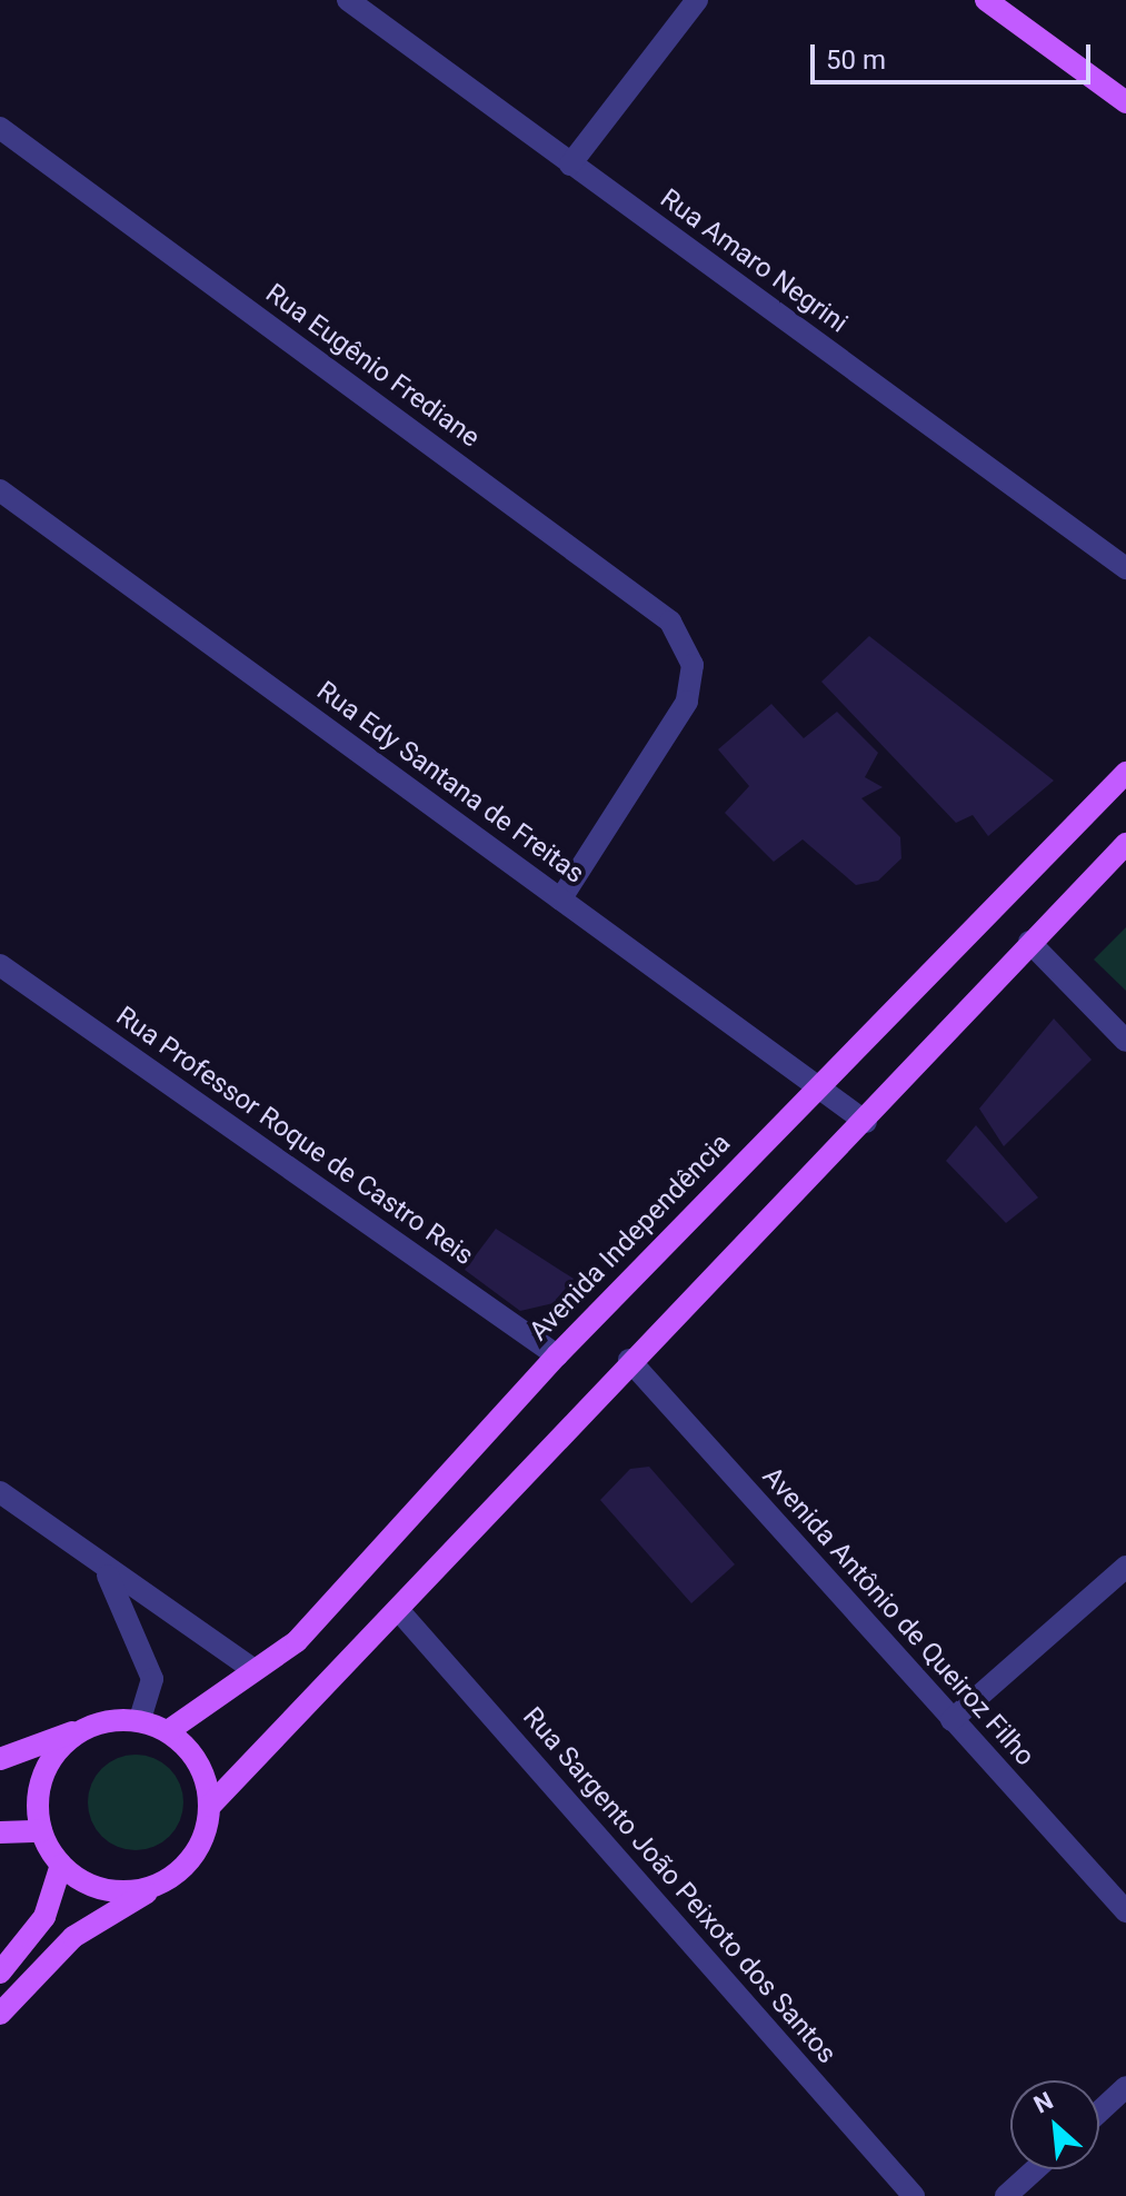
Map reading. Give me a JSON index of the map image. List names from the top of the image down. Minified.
{"streets":{"main road":["Avenida Independência"],"street":["Rua Amaro Negrini","Rua Eugênio Frediane","Rua Edy Santana de Freitas","Rua Professor Roque de Castro Reis","Avenida Antônio de Queiroz Filho","Rua Sargento João Peixoto dos Santos"]},"crossings":[["Rua Eugênio Frediane","Rua Edy Santana de Freitas"],["Rua Edy Santana de Freitas","Avenida Independência"],["Rua Professor Roque de Castro Reis","Avenida Independência"]],"scale_bar":"50 m","north":"top left"}
